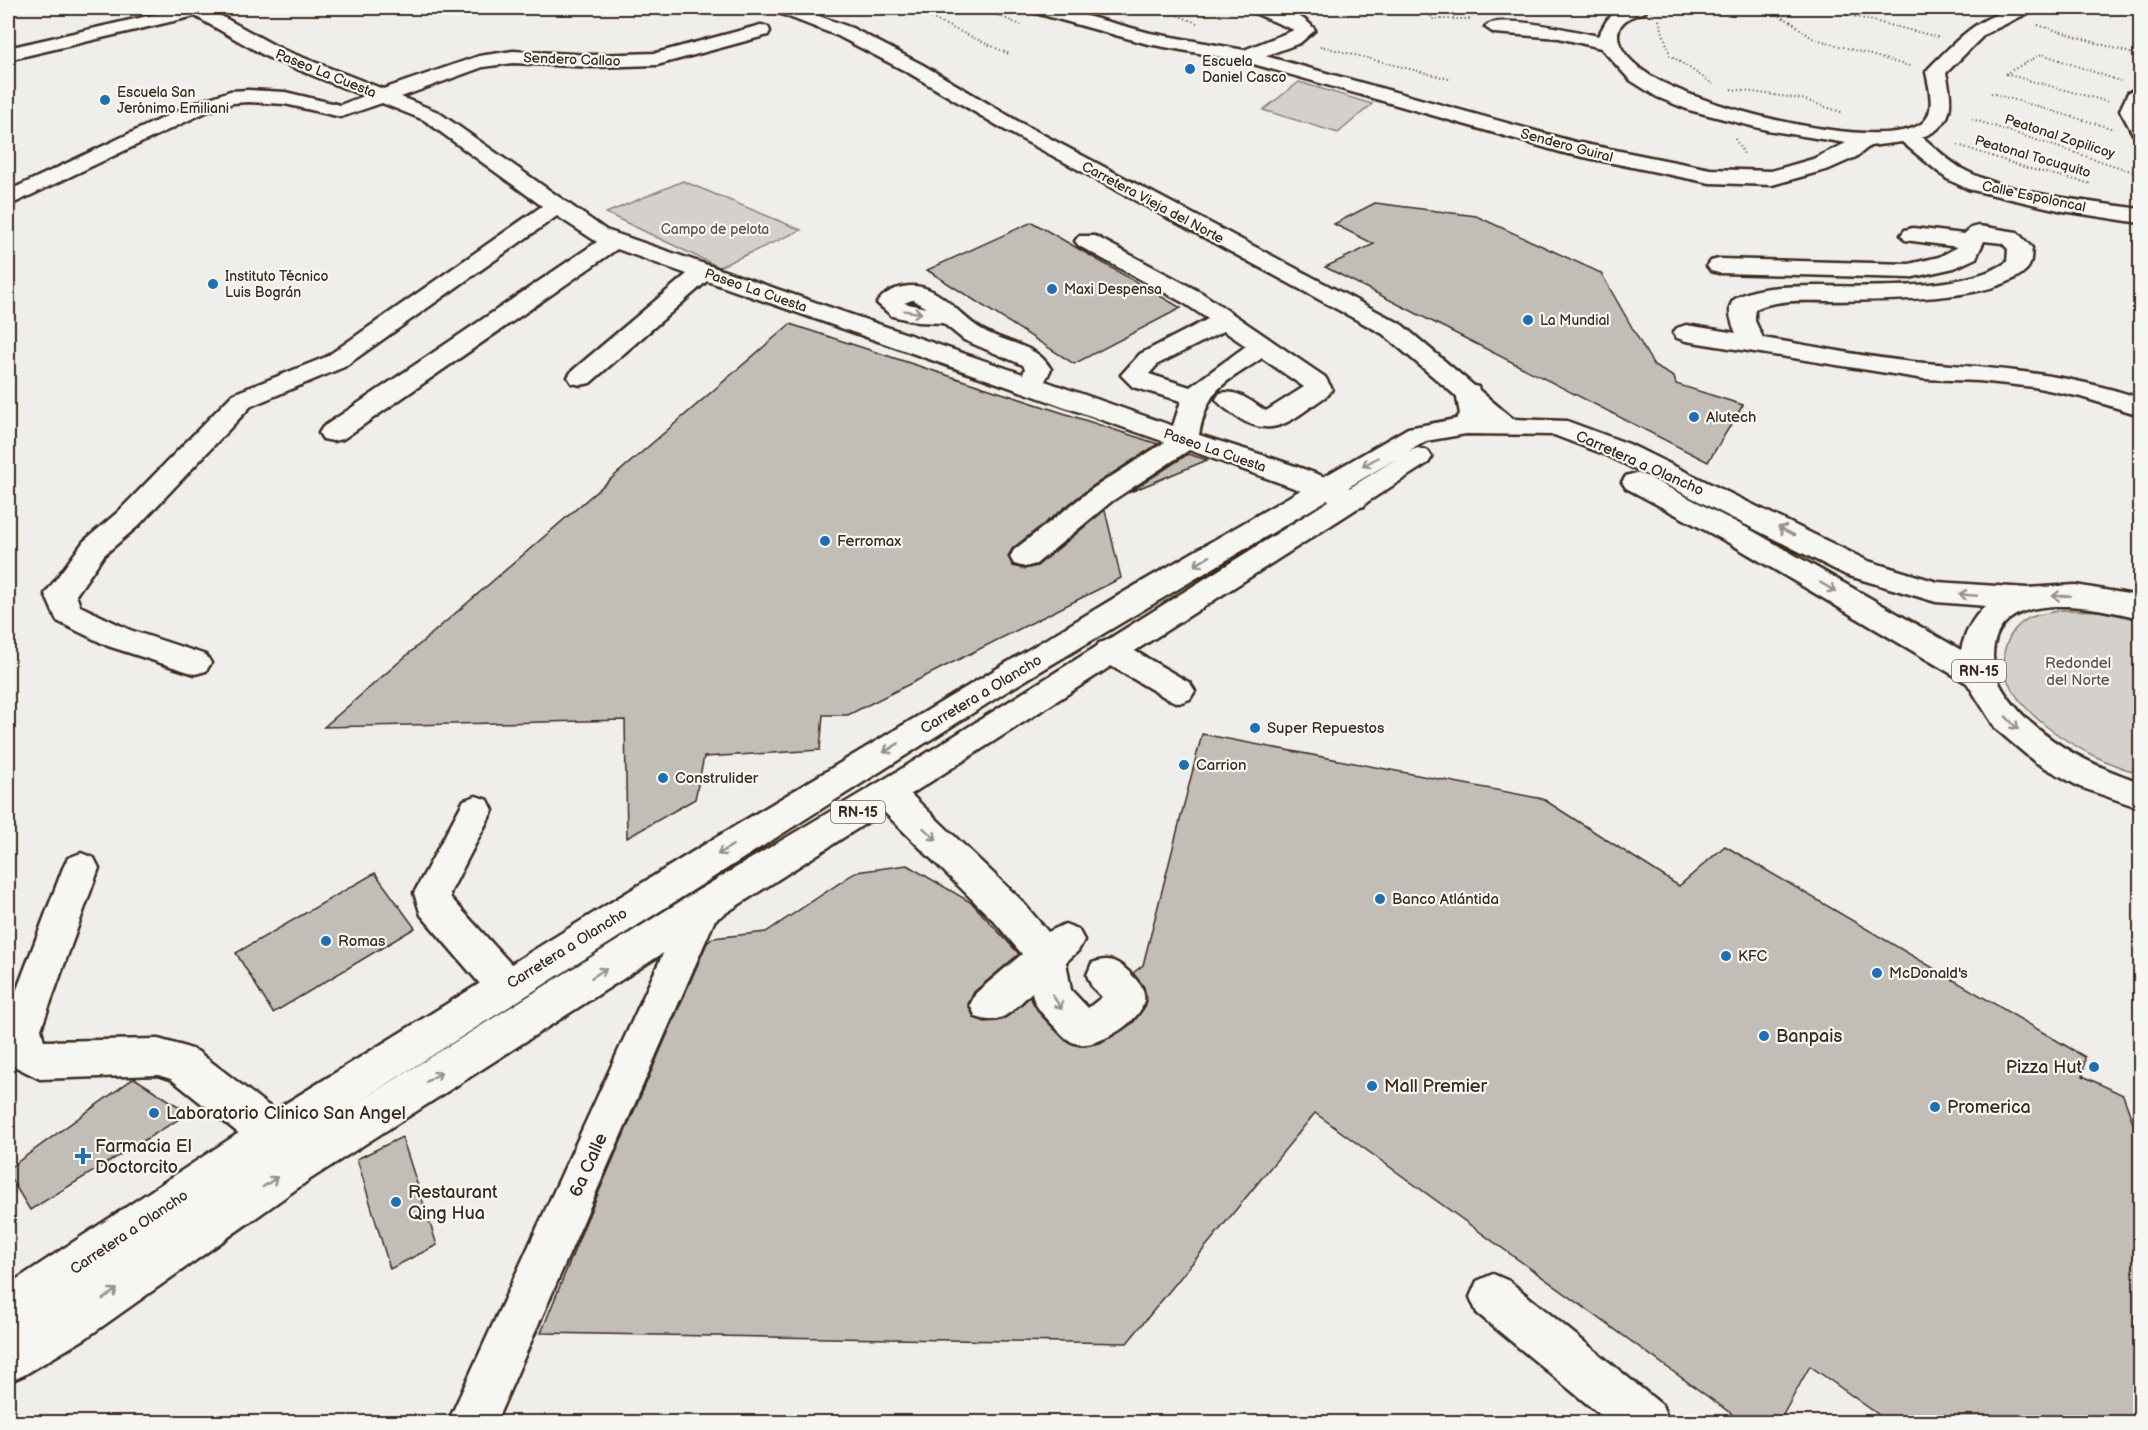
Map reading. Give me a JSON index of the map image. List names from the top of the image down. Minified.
{"streets":{"street":["Sendero Callao","Paseo La Cuesta","Sendero Guiral","Calle Espoloncal","Carretera Vieja del Norte","Carretera a Olancho","RN-15","6a Calle"],"path":["Peatonal Zopilicoy","Peatonal Tocuquito"]},"crossings":[["Sendero Callao","Paseo La Cuesta"],["Paseo La Cuesta","Carretera a Olancho"],["Sendero Guiral","Calle Espoloncal"],["Carretera Vieja del Norte","Carretera a Olancho"],["Carretera a Olancho","RN-15"],["Carretera a Olancho","6a Calle"]],"parks":["Campo de pelota","Redondel del Norte"],"places":{"other":["Escuela Daniel Casco","Escuela San Jerónimo Emiliani","Instituto Técnico Luis Bográn","Maxi Despensa","La Mundial","Alutech","Ferromax","Super Repuestos","Carrion","Construlider","Banco Atlántida","Romas","KFC","McDonald's","Banpais","Pizza Hut","Mall Premier","Promerica","Laboratorio Clinico San Angel","Restaurant Qing Hua"],"health":["Farmacia El Doctorcito"]}}
